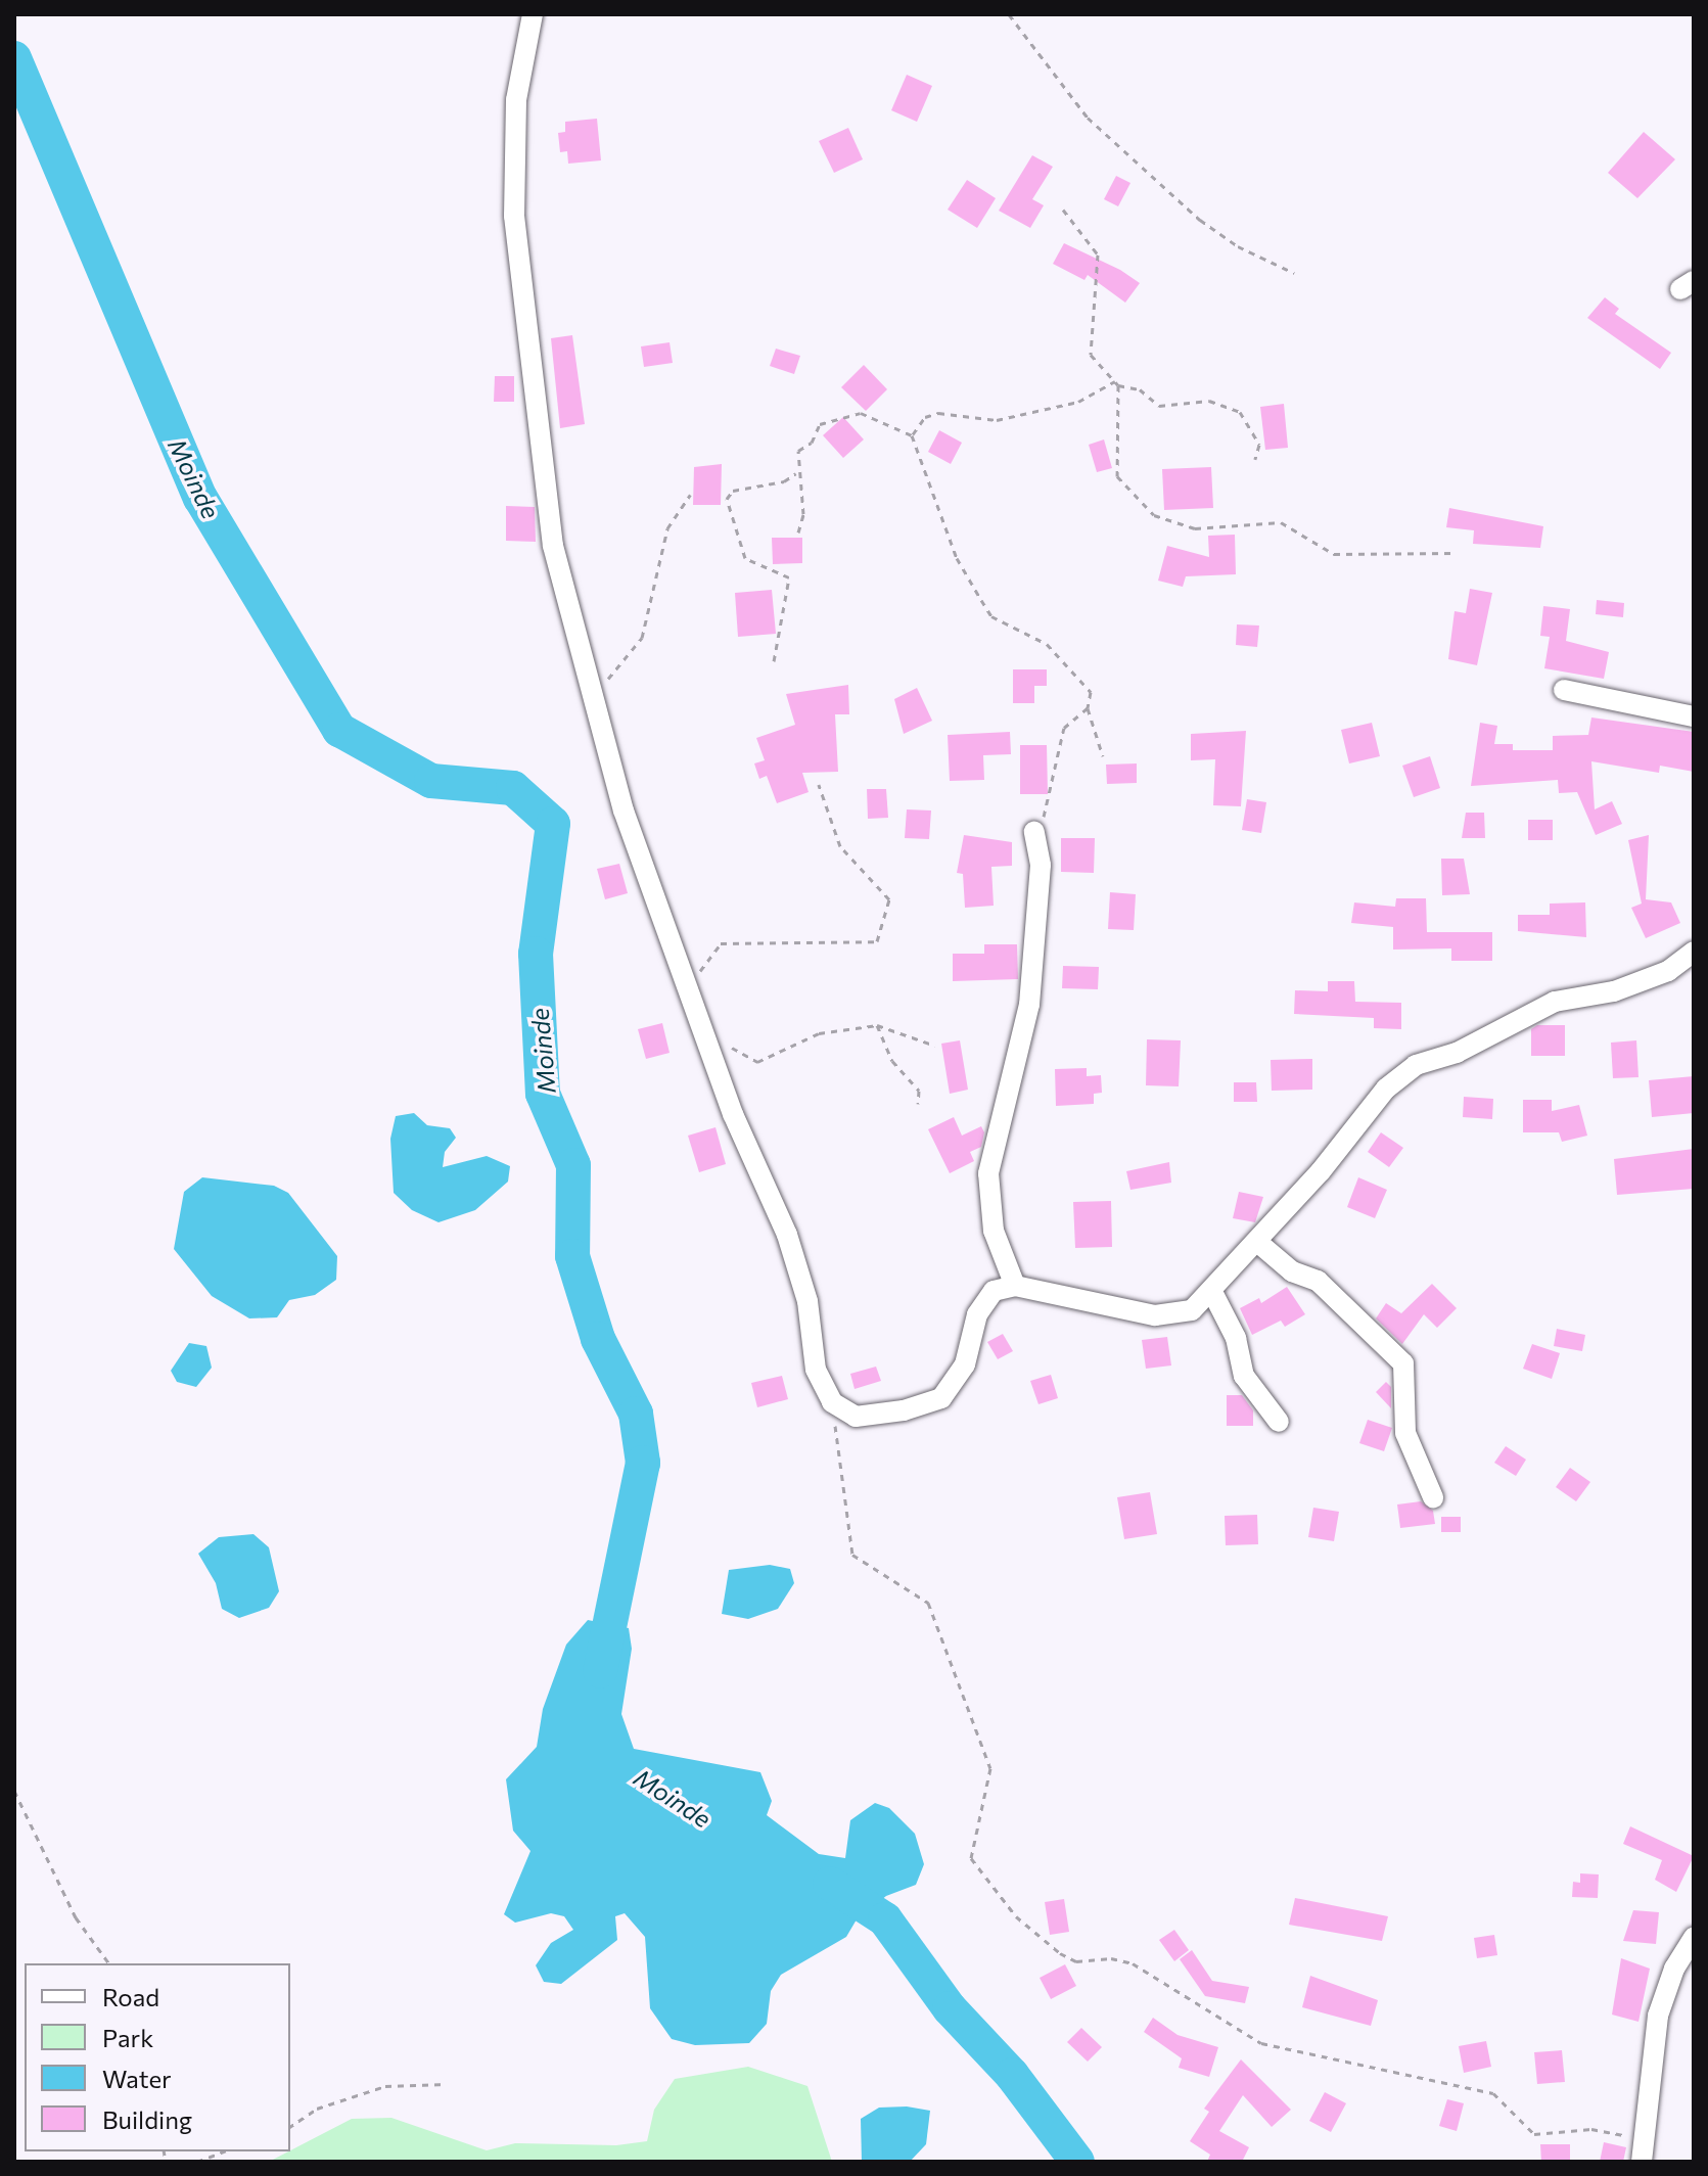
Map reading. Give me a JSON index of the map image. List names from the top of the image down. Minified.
{"water":["Moinde"],"legend":["Road","Park","Water","Building"]}
